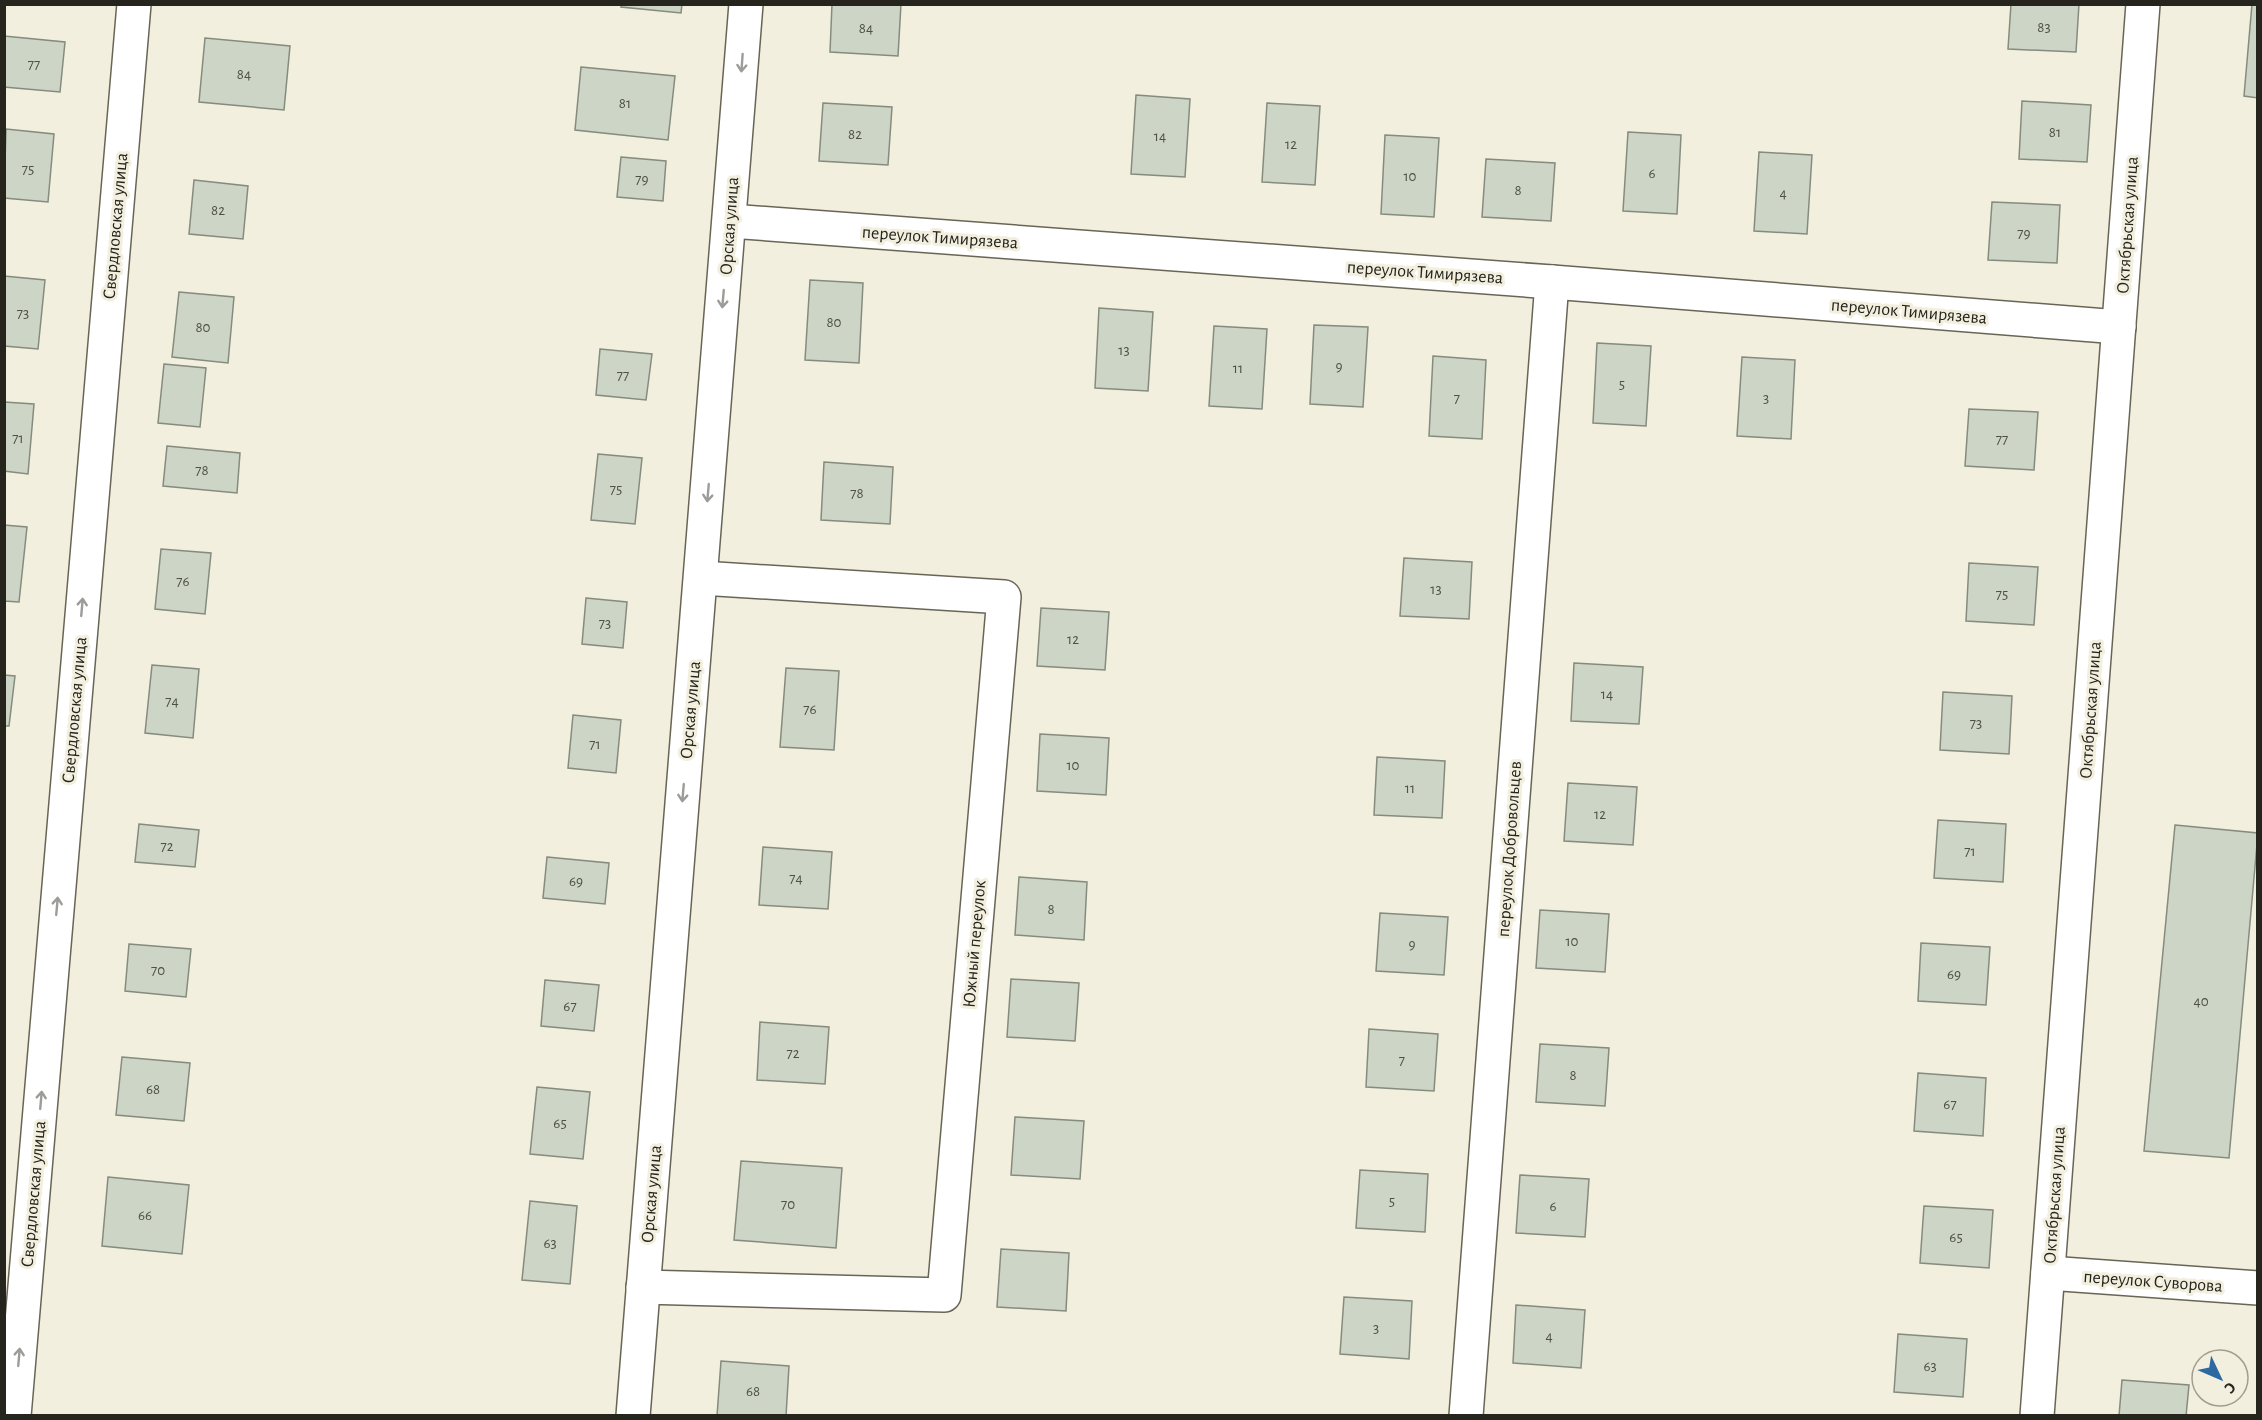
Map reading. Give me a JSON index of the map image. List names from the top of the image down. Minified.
{"streets":{"street":["Октябрьская улица","Свердловская улица","Орская улица","переулок Тимирязева","переулок Добровольцев","Южный переулок","переулок Суворова"]},"crossings":[["Октябрьская улица","переулок Тимирязева"],["Октябрьская улица","переулок Суворова"],["Орская улица","переулок Тимирязева"],["Орская улица","Южный переулок"],["переулок Тимирязева","переулок Добровольцев"]],"one_way":["Свердловская улица","Орская улица"],"house_numbers":["83","84","77","84","81","81","82","14","12","75","6","10","79","8","4","82","79","73","80","80","13","9","11","77","5","7","3","71","77","78","75","78","76","13","75","73","12","14","74","76","73","71","10","11","12","72","71","74","69","8","10","9","70","69","40","67","72","7","8","68","67","65","5","70","6","66","65","63","3","4","63","68"],"north":"bottom right"}
